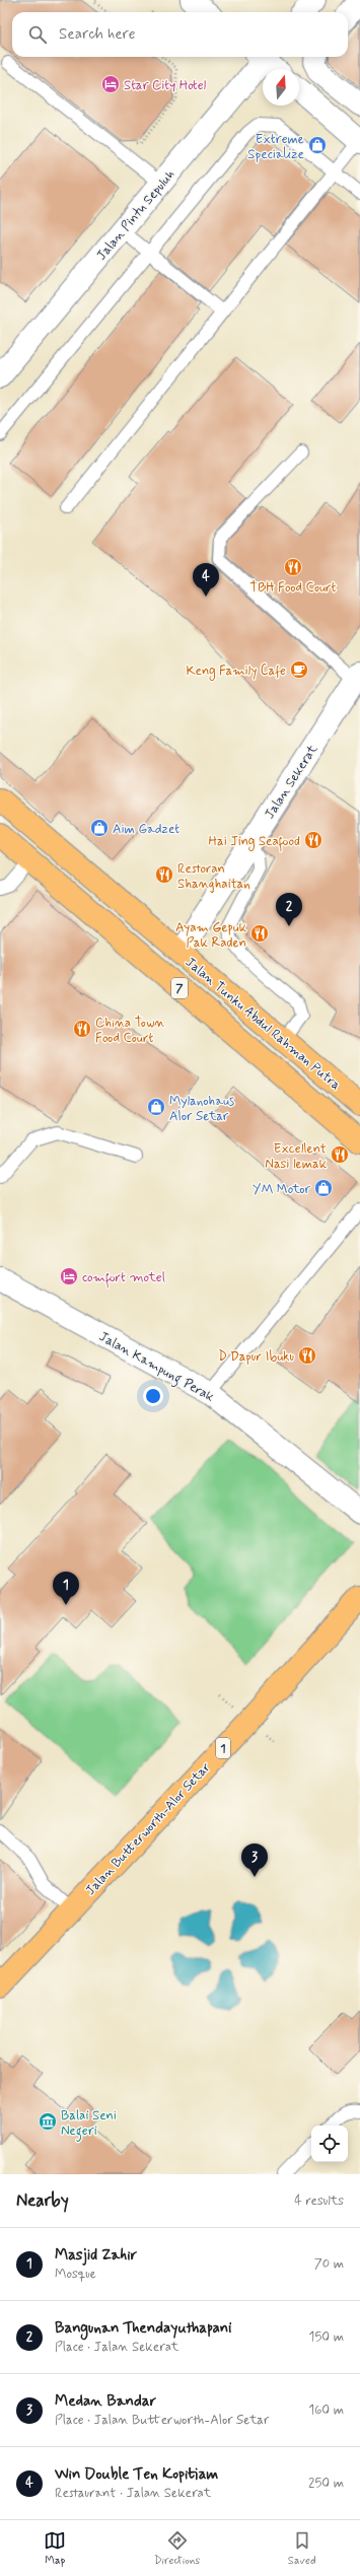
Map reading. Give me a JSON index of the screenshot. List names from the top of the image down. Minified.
{"streets":{"main road":["7","Jalan Tunku Abdul Rahman Putra","1","Jalan Butterworth-Alor Setar"],"street":["Jalan Pintu Sepuluh","Jalan Sekerat","Jalan Kampung Perak"]},"crossings":[["Jalan Sekerat","Jalan Tunku Abdul Rahman Putra"]],"places":{"hotel":["Star City Hotel","comfort motel"],"shop":["Extreme Specialize","Aim Gadzet","Mylanohaus Alor Setar","YM Motor"],"restaurant":["TBH Food Court","Hai Jing Seafood","Restoran Shanghaitan","Ayam Gepuk Pak Raden","China Town Food Court","Excellent Nasi lemak","D Dapur Ibuku"],"cafe":["Keng Family Cafe"],"museum":["Balai Seni Negeri"]},"north":"top","page":{"search":"Search here","pins":["4","2","1","3"],"heading":["Nearby","4 results"],"list":[{"mark":"1","name":"Masjid Zahir","note":"Mosque","value":"70 m"},{"mark":"2","name":"Bangunan Thendayuthapani","note":"Place · Jalan Sekerat","value":"150 m"},{"mark":"3","name":"Medan Bandar","note":"Place · Jalan Butterworth-Alor Setar","value":"160 m"},{"mark":"4","name":"Win Double Ten Kopitiam","note":"Restaurant · Jalan Sekerat","value":"250 m"}],"nav":["Map","Directions","Saved"]}}
